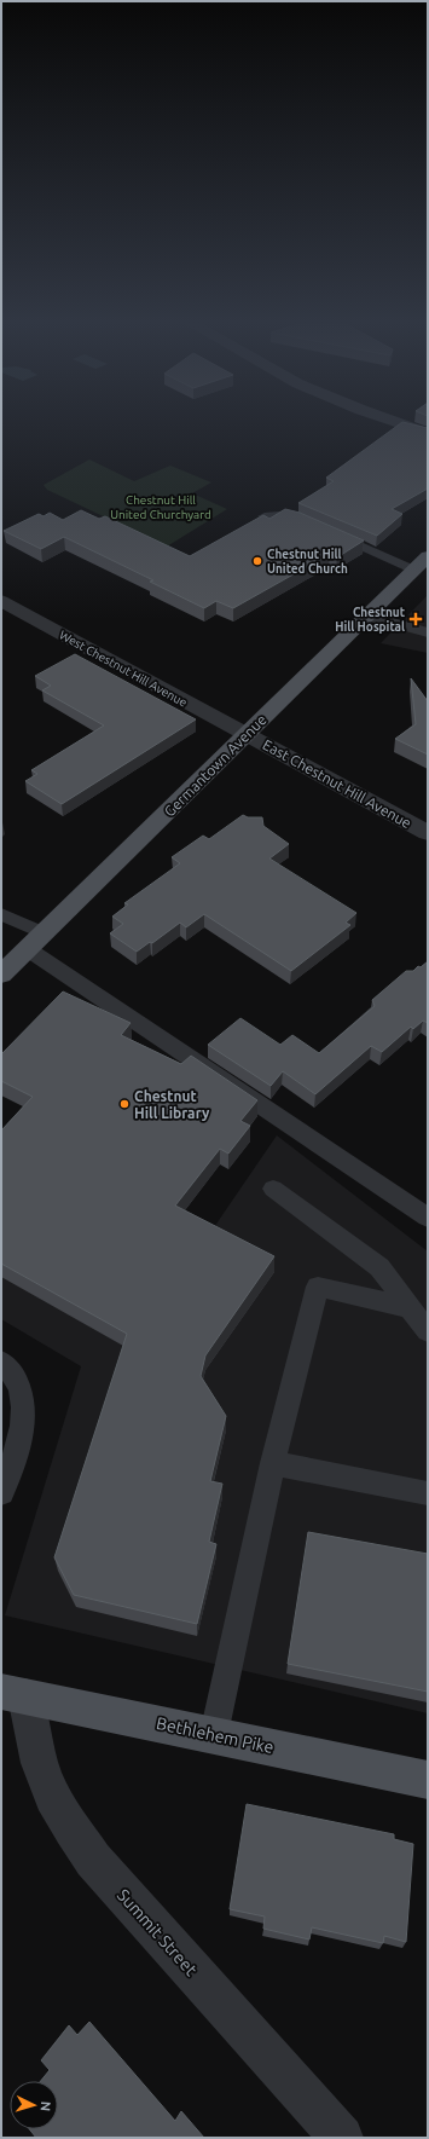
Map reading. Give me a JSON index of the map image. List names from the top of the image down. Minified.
{"streets":{"main road":["Germantown Avenue","Bethlehem Pike"],"street":["West Chestnut Hill Avenue","East Chestnut Hill Avenue","Summit Street"]},"crossings":[["West Chestnut Hill Avenue","Germantown Avenue"],["West Chestnut Hill Avenue","East Chestnut Hill Avenue"],["Germantown Avenue","East Chestnut Hill Avenue"],["Bethlehem Pike","Summit Street"]],"parks":["Chestnut Hill United Churchyard"],"places":{"other":["Chestnut Hill United Church","Chestnut Hill Library"],"health":["Chestnut Hill Hospital"]},"north":"right"}
